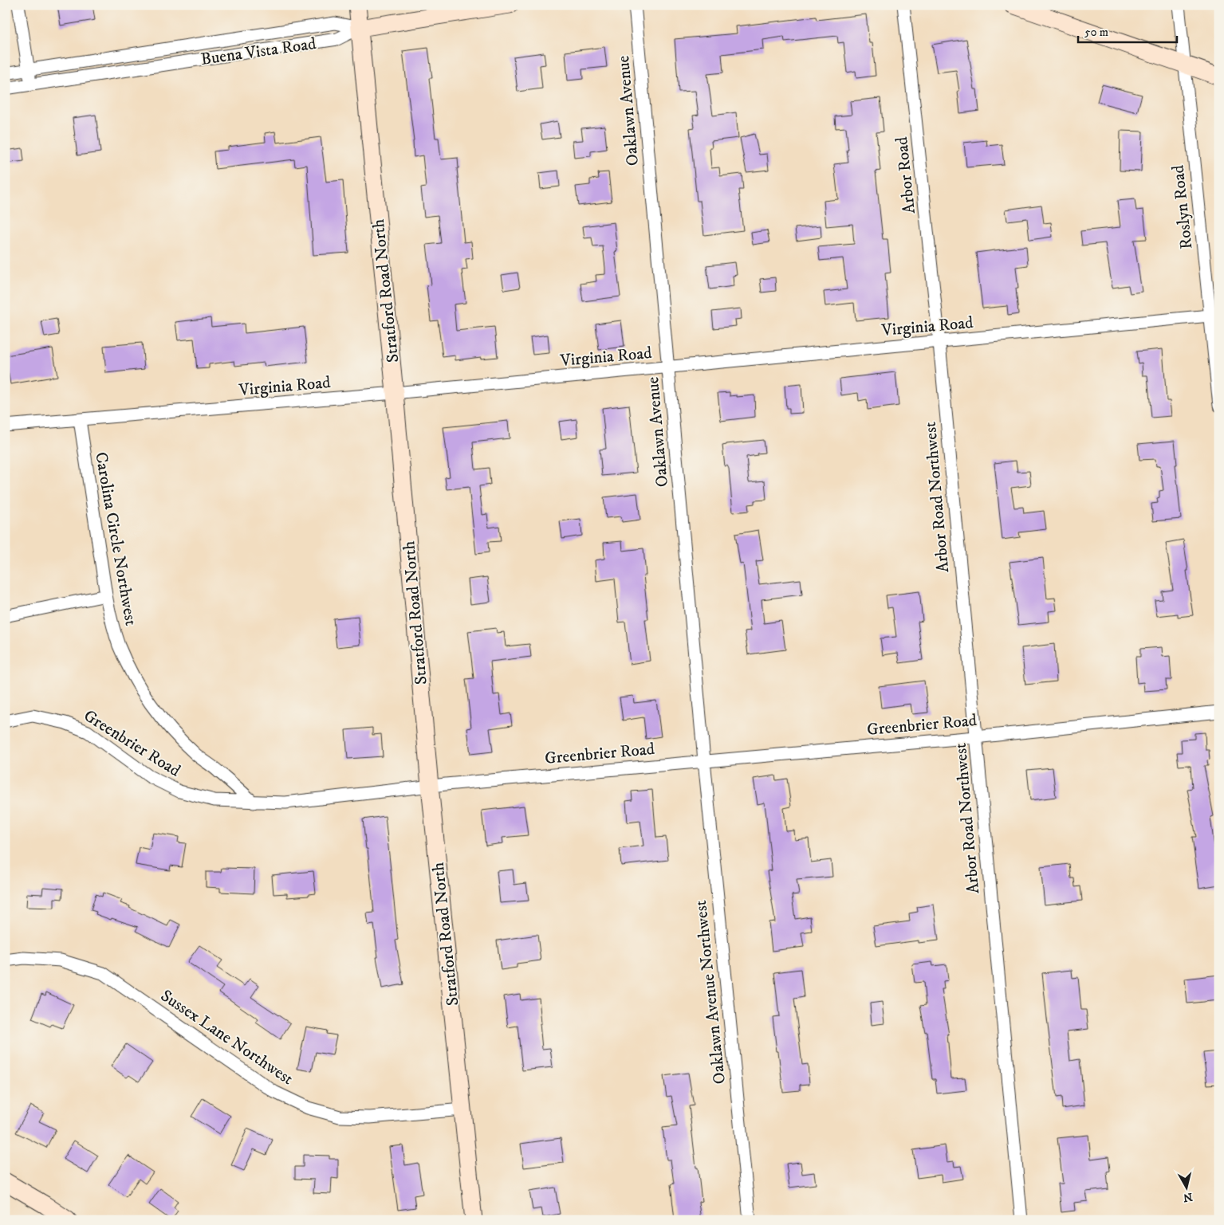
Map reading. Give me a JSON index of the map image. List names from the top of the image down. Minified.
{"streets":{"main road":["Buena Vista Road","Stratford Road North"],"street":["Oaklawn Avenue","Arbor Road","Roslyn Road","Virginia Road","Arbor Road Northwest","Carolina Circle Northwest","Greenbrier Road","Oaklawn Avenue Northwest","Sussex Lane Northwest"]},"crossings":[["Buena Vista Road","Stratford Road North"],["Oaklawn Avenue","Virginia Road"],["Oaklawn Avenue","Greenbrier Road"],["Oaklawn Avenue","Oaklawn Avenue Northwest"],["Arbor Road","Virginia Road"],["Arbor Road","Arbor Road Northwest"],["Roslyn Road","Virginia Road"],["Stratford Road North","Virginia Road"],["Stratford Road North","Greenbrier Road"],["Stratford Road North","Sussex Lane Northwest"],["Virginia Road","Arbor Road Northwest"],["Virginia Road","Carolina Circle Northwest"],["Arbor Road Northwest","Greenbrier Road"],["Carolina Circle Northwest","Greenbrier Road"],["Greenbrier Road","Oaklawn Avenue Northwest"]],"scale_bar":"50 m","north":"bottom"}
